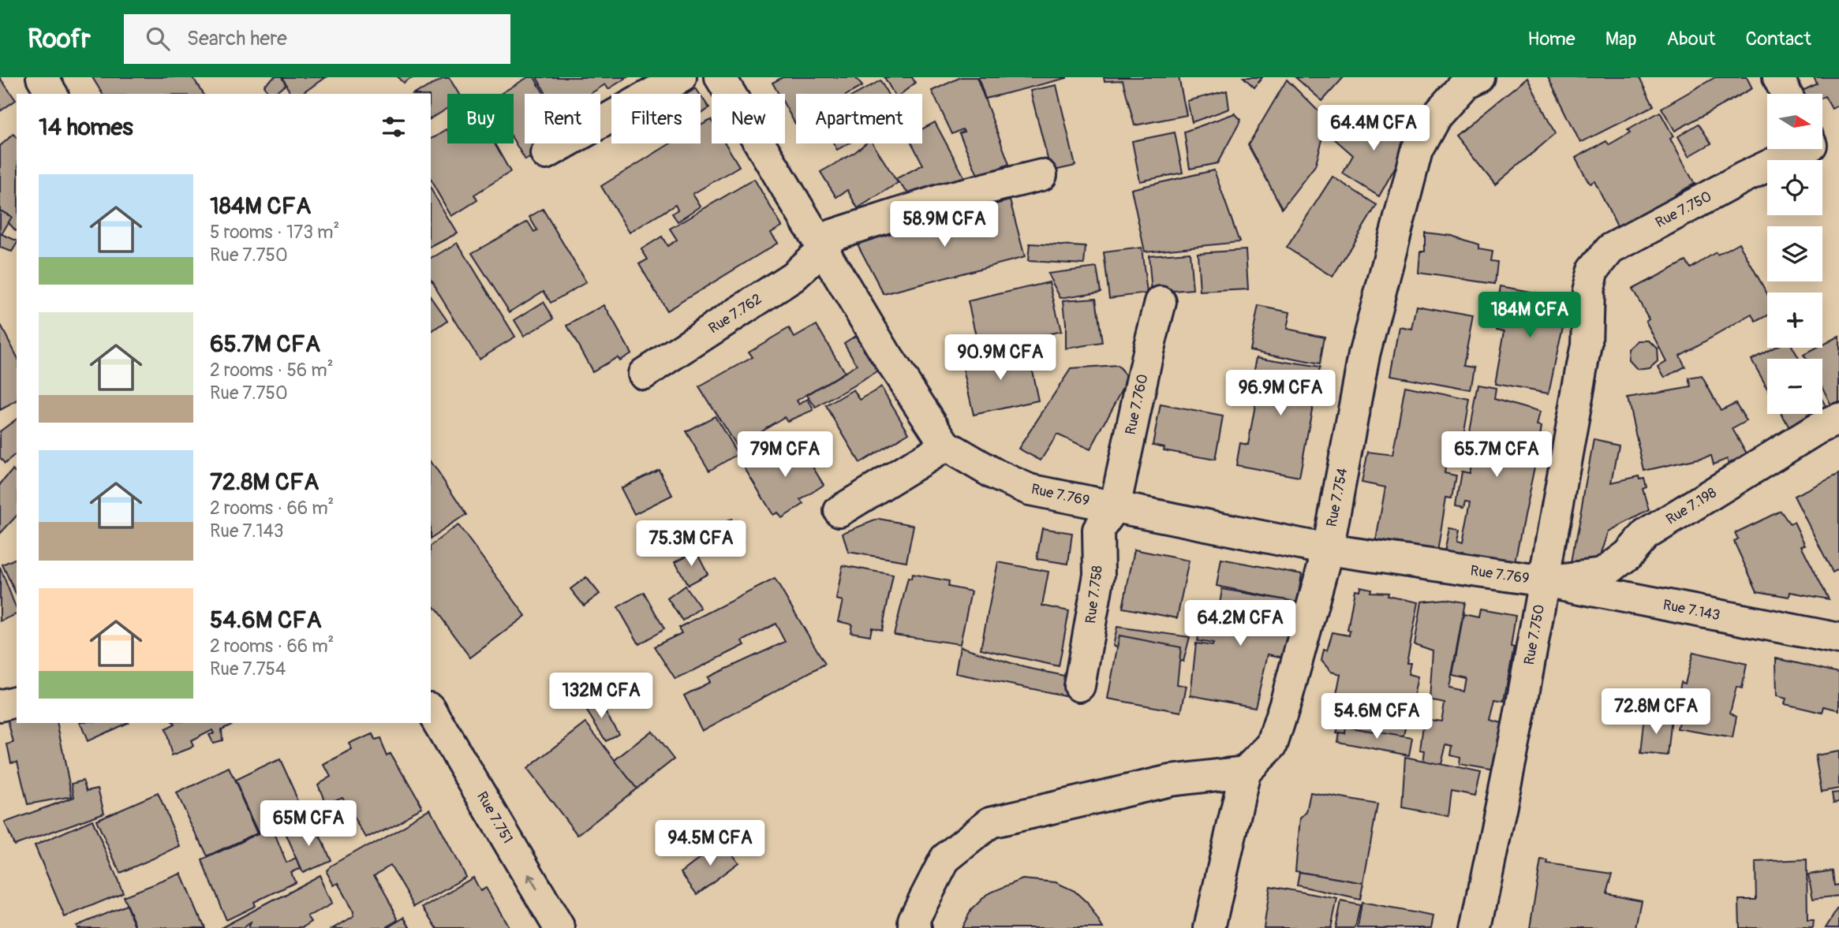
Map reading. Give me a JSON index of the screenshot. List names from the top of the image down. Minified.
{"streets":{"street":["Rue 7.750","Rue 7.762","Rue 7.760","Rue 7.769","Rue 7.754","Rue 7.198","Rue 7.758","Rue 7.143","Rue 7.751"]},"crossings":[["Rue 7.750","Rue 7.769"],["Rue 7.750","Rue 7.198"],["Rue 7.750","Rue 7.143"],["Rue 7.762","Rue 7.769"],["Rue 7.760","Rue 7.769"],["Rue 7.760","Rue 7.758"],["Rue 7.769","Rue 7.754"],["Rue 7.769","Rue 7.198"],["Rue 7.769","Rue 7.758"],["Rue 7.769","Rue 7.143"],["Rue 7.198","Rue 7.143"]],"one_way":["Rue 7.751"],"north":"right","page":{"header":"Roofr","search":"Search here","nav":["Home","Map","About","Contact"],"map_buttons":["+","−"],"chip":["Buy","Rent","Filters","New","Apartment"],"heading":"14 homes","price":["64.4M CFA","58.9M CFA","184M CFA","90.9M CFA","96.9M CFA","79M CFA","65.7M CFA","75.3M CFA","64.2M CFA","132M CFA","72.8M CFA","54.6M CFA","65M CFA","94.5M CFA"],"list":[{"name":"184M CFA","note":"5 rooms · 173 m² · Rue 7.750"},{"name":"65.7M CFA","note":"2 rooms · 56 m² · Rue 7.750"},{"name":"72.8M CFA","note":"2 rooms · 66 m² · Rue 7.143"},{"name":"54.6M CFA","note":"2 rooms · 66 m² · Rue 7.754"}]}}
